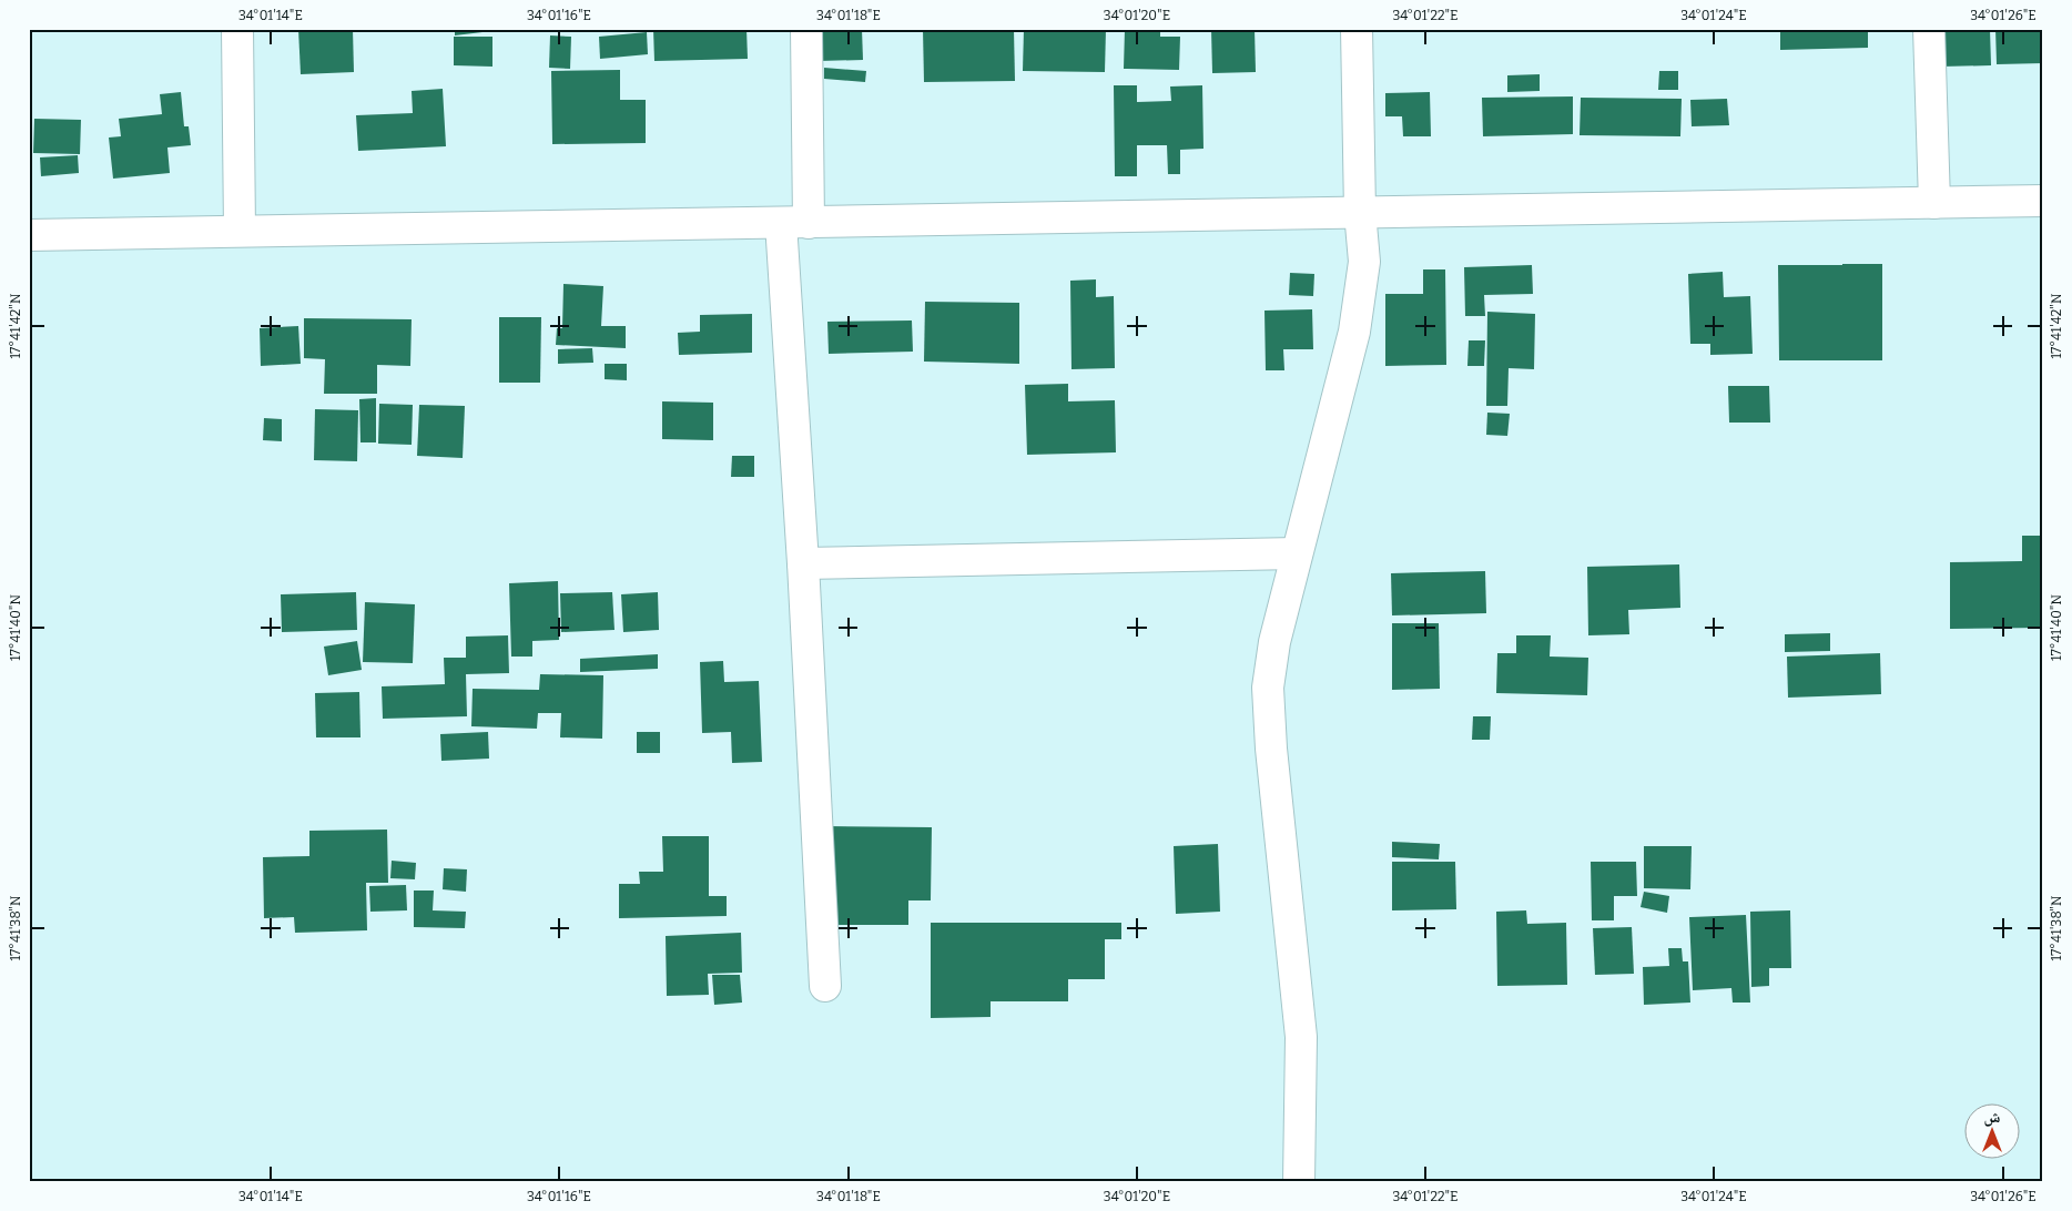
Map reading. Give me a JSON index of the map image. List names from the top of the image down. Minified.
{"north":"top","coordinates":["34°01'14\"E","34°01'16\"E","34°01'18\"E","34°01'20\"E","34°01'22\"E","34°01'24\"E","34°01'26\"E","17°41'42\"N","17°41'40\"N","17°41'38\"N"]}
